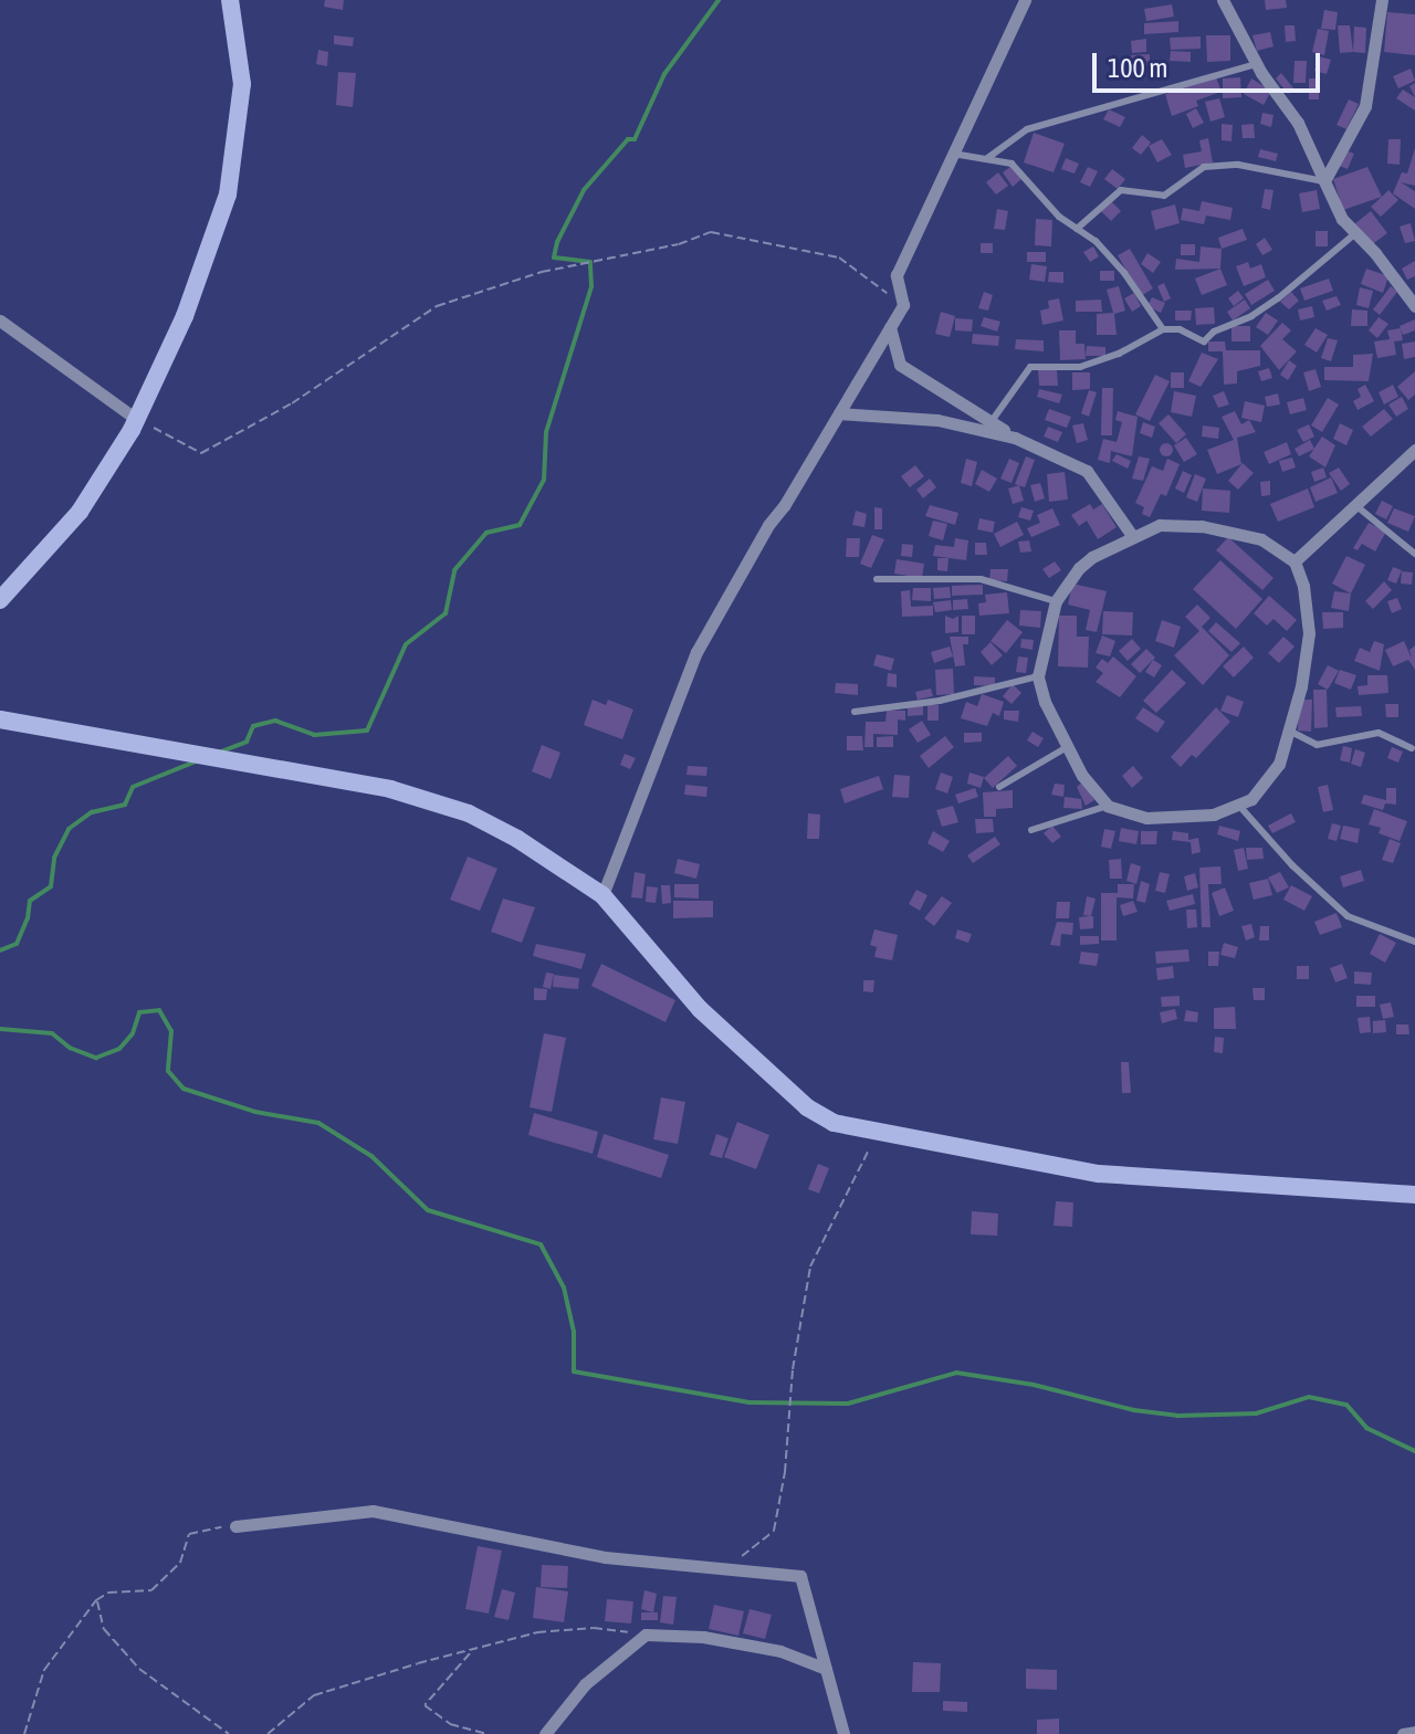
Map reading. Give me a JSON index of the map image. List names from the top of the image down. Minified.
{"scale_bar":"100 m"}
